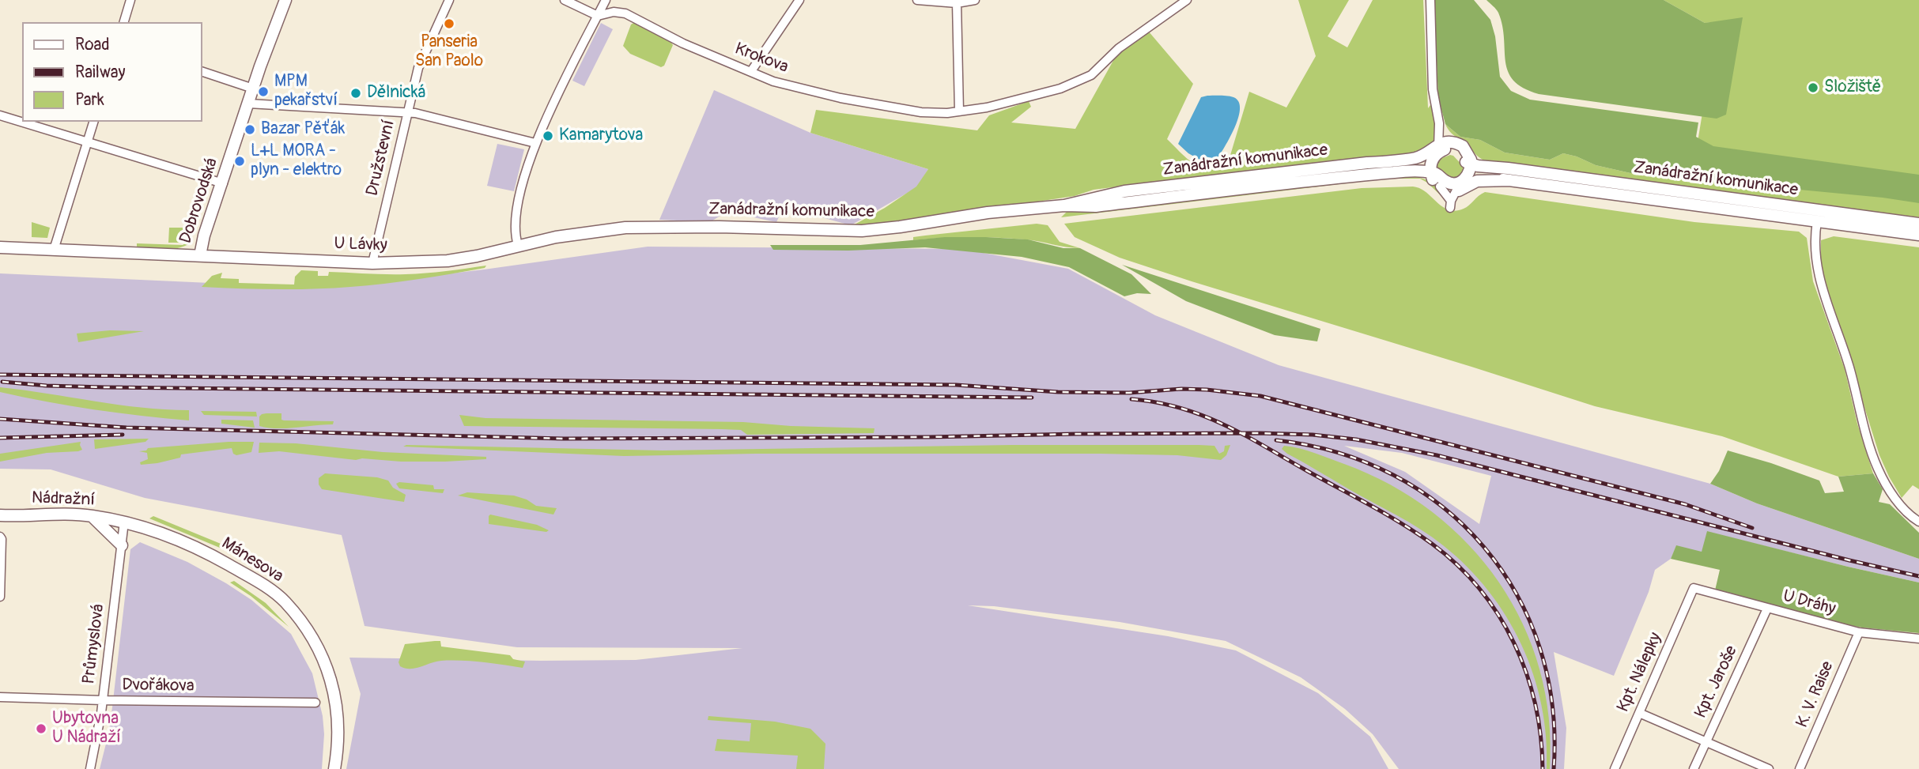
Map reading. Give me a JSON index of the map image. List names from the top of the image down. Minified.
{"streets":{"main road":["Zanádražní komunikace","Dobrovodská","U Lávky","Nádražní","Mánesova"],"street":["Krokova","Družstevní","U Dráhy","Průmyslová","Kpt. Nálepky","Kpt. Jaroše","Dvořákova","K. V. Raise"]},"crossings":[["Družstevní","U Lávky"],["Zanádražní komunikace","U Lávky"],["Dobrovodská","U Lávky"],["Nádražní","Mánesova"],["Nádražní","Průmyslová"],["Mánesova","Průmyslová"],["U Dráhy","Kpt. Nálepky"],["U Dráhy","Kpt. Jaroše"],["U Dráhy","K. V. Raise"],["Průmyslová","Dvořákova"]],"places":["Panseria San Paolo","Složiště","MPM pekařství","Dělnická","Bazar Pěťák","Kamarytova","L+L MORA - plyn - elektro","Ubytovna U Nádraží"],"legend":["Road","Railway","Park"]}
